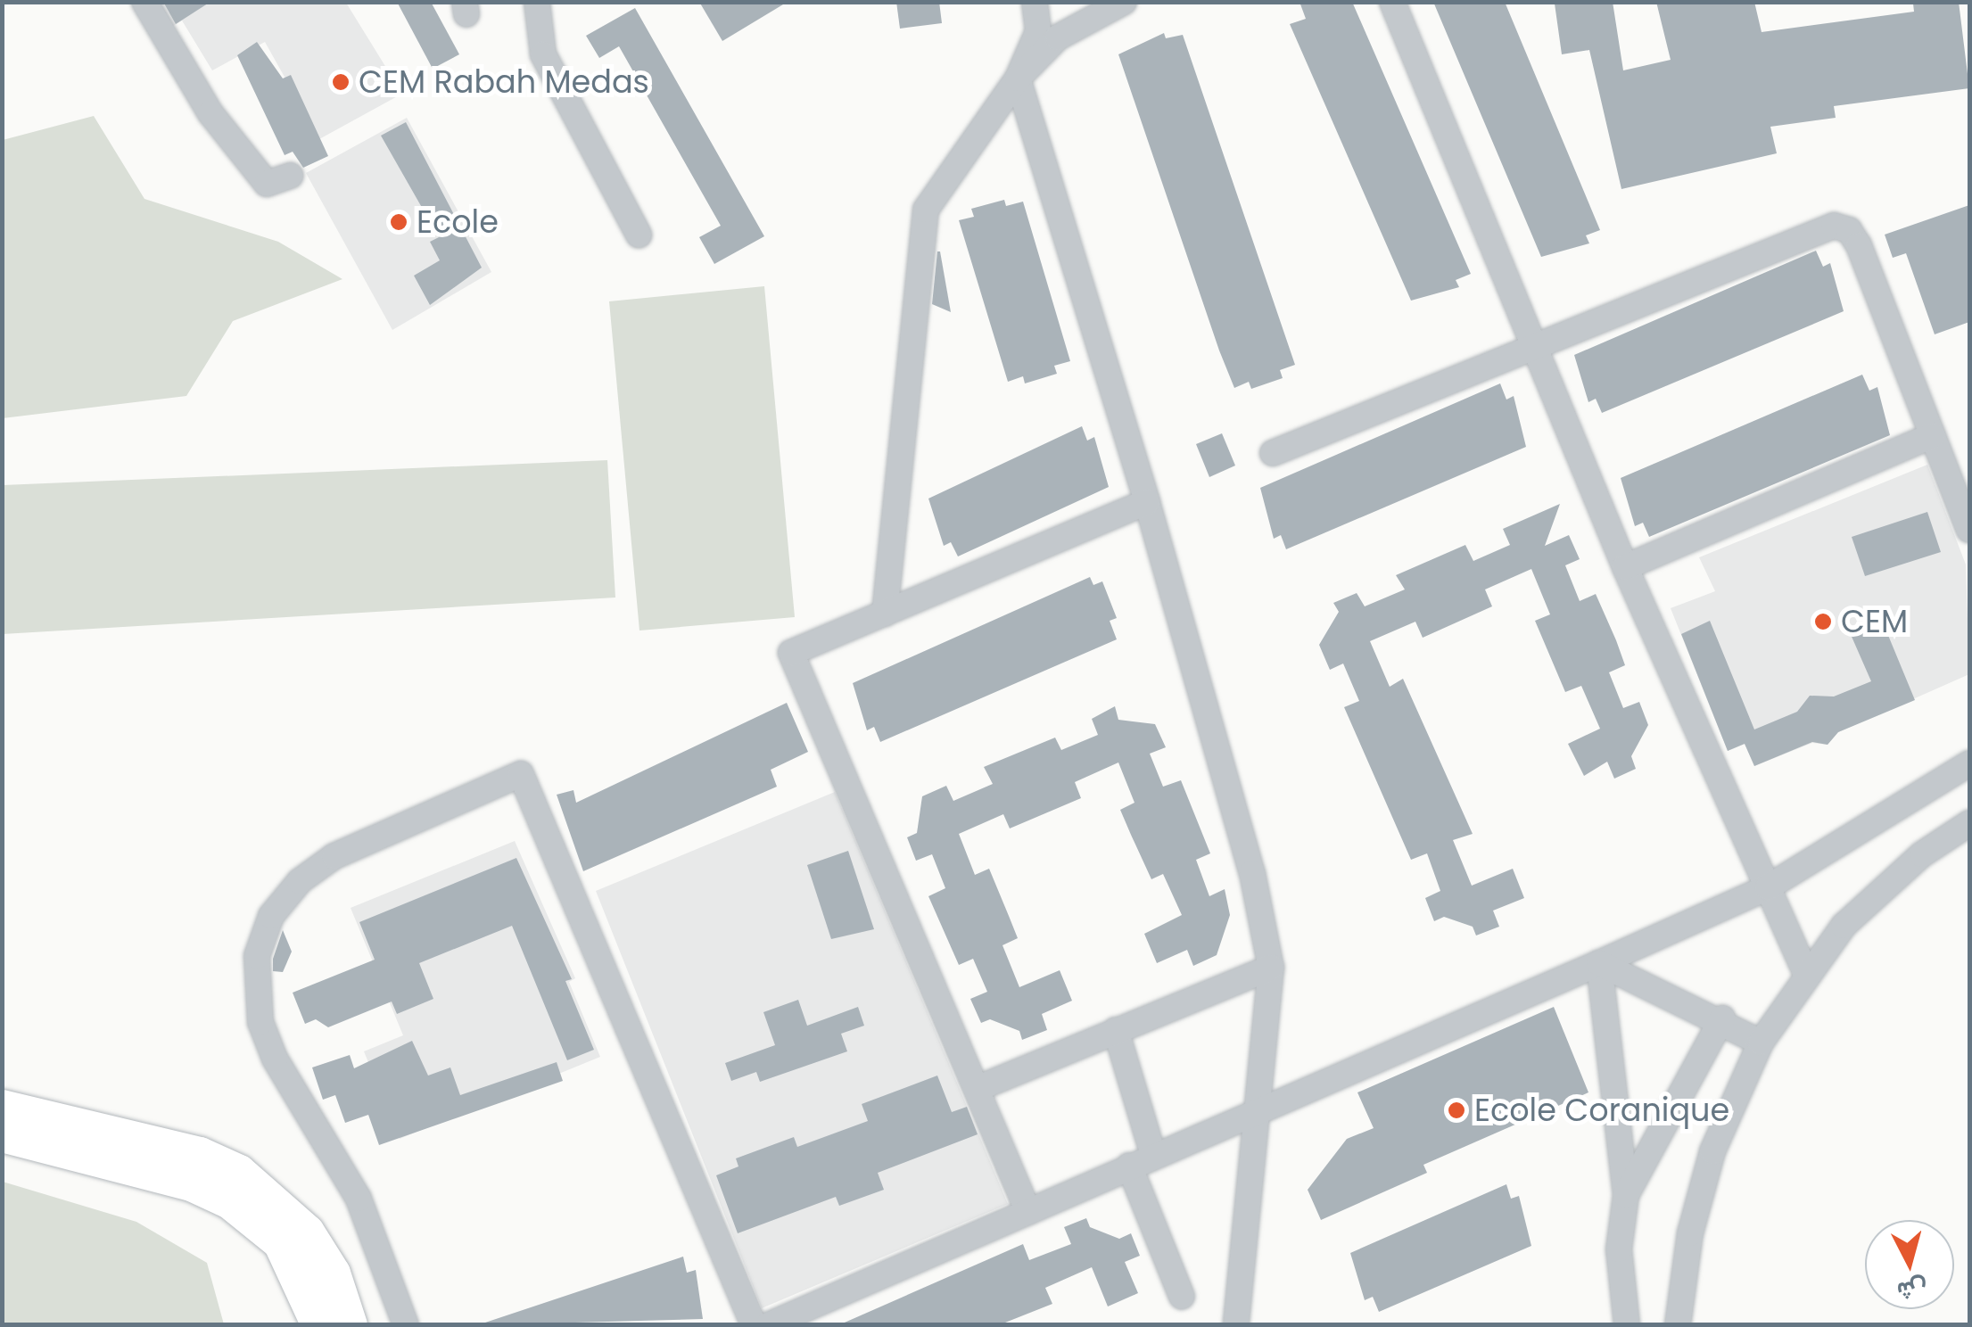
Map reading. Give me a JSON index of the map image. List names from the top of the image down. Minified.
{"places":["CEM Rabah Medas","Ecole","CEM","Ecole Coranique"],"north":"bottom"}
